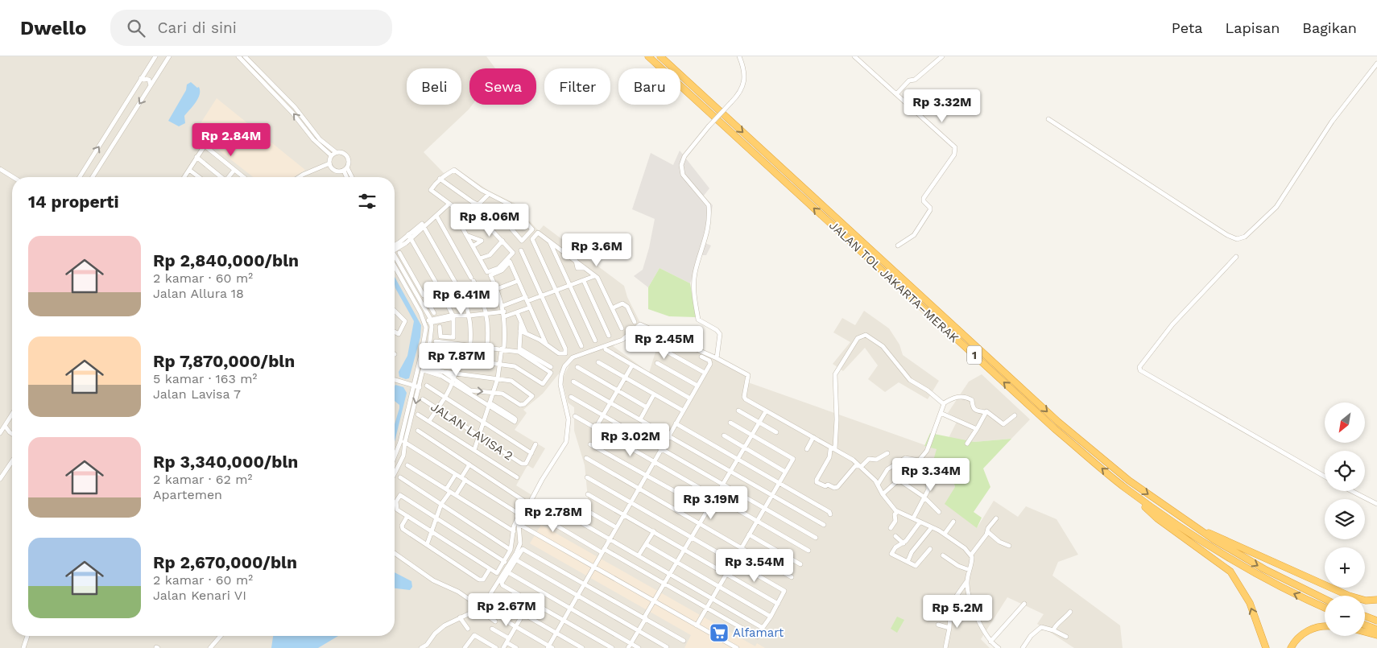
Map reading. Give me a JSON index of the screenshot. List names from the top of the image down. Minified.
{"streets":{"highway":["JALAN TOL JAKARTA–MERAK","1"],"street":["JALAN LAVISA 2"]},"places":{"supermarket":["Alfamart"]},"north":"bottom left","page":{"header":"Dwello","search":"Cari di sini","nav":["Peta","Lapisan","Bagikan"],"chip":["Beli","Sewa","Filter","Baru"],"price":["Rp 3.32M","Rp 2.84M","Rp 8.06M","Rp 3.6M","Rp 6.41M","Rp 2.45M","Rp 7.87M","Rp 3.02M","Rp 3.34M","Rp 3.19M","Rp 2.78M","Rp 3.54M","Rp 2.67M","Rp 5.2M"],"heading":"14 properti","list":[{"name":"Rp 2,840,000/bln","note":"2 kamar · 60 m² · Jalan Allura 18"},{"name":"Rp 7,870,000/bln","note":"5 kamar · 163 m² · Jalan Lavisa 7"},{"name":"Rp 3,340,000/bln","note":"2 kamar · 62 m² · Apartemen"},{"name":"Rp 2,670,000/bln","note":"2 kamar · 60 m² · Jalan Kenari VI"}],"map_buttons":["+","−"]}}
